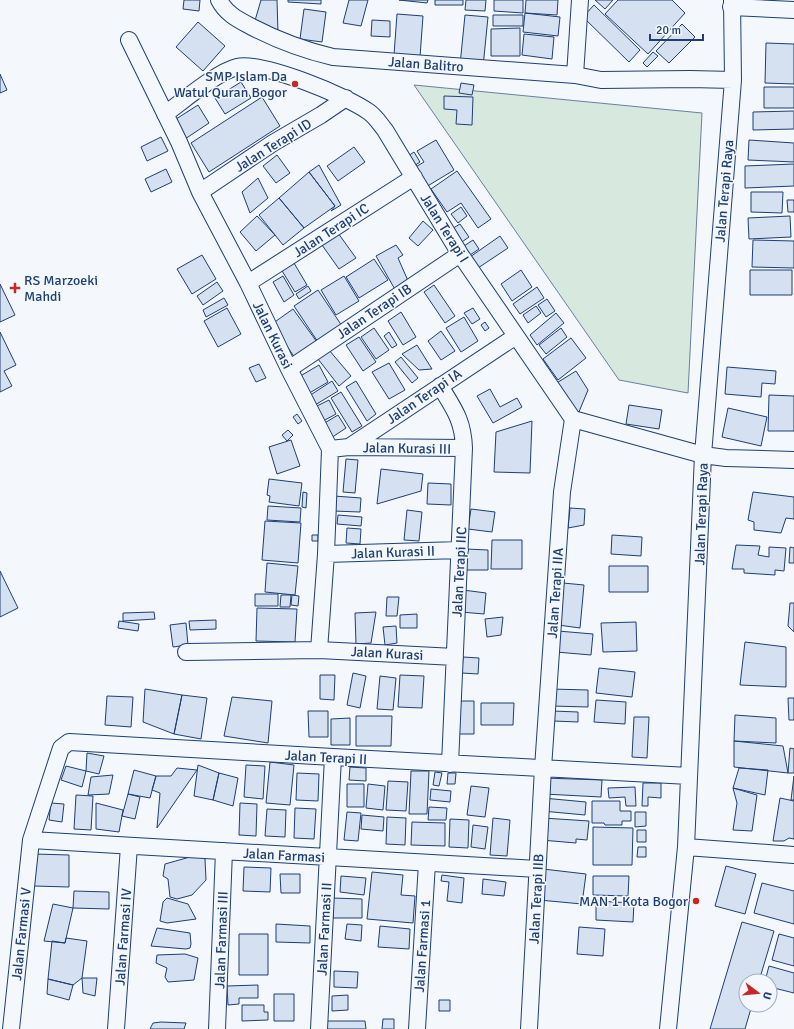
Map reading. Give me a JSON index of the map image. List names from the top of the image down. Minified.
{"streets":{"street":["Jalan Balitro","Jalan Terapi ID","Jalan Terapi Raya","Jalan Terapi I","Jalan Terapi IC","Jalan Terapi IB","Jalan Kurasi","Jalan Terapi IA","Jalan Kurasi III","Jalan Kurasi II","Jalan Terapi IIC","Jalan Terapi IIA","Jalan Terapi II","Jalan Farmasi","Jalan Terapi IIB","Jalan Farmasi II","Jalan Farmasi V","Jalan Farmasi IV","Jalan Farmasi III","Jalan Farmasi 1"]},"crossings":[["Jalan Balitro","Jalan Terapi Raya"],["Jalan Terapi ID","Jalan Terapi I"],["Jalan Terapi ID","Jalan Kurasi"],["Jalan Terapi Raya","Jalan Terapi II"],["Jalan Terapi I","Jalan Terapi IC"],["Jalan Terapi I","Jalan Terapi IB"],["Jalan Terapi I","Jalan Kurasi"],["Jalan Terapi I","Jalan Terapi IA"],["Jalan Terapi I","Jalan Terapi IIA"],["Jalan Terapi IC","Jalan Kurasi"],["Jalan Terapi IB","Jalan Kurasi"],["Jalan Kurasi","Jalan Terapi IA"],["Jalan Kurasi","Jalan Kurasi II"],["Jalan Kurasi","Jalan Terapi IIC"],["Jalan Terapi IA","Jalan Kurasi III"],["Jalan Terapi IA","Jalan Terapi IIC"],["Jalan Kurasi III","Jalan Terapi IIC"],["Jalan Kurasi II","Jalan Terapi IIC"],["Jalan Terapi IIC","Jalan Terapi II"],["Jalan Terapi IIA","Jalan Terapi II"],["Jalan Terapi IIA","Jalan Terapi IIB"],["Jalan Terapi II","Jalan Farmasi"],["Jalan Terapi II","Jalan Terapi IIB"],["Jalan Terapi II","Jalan Farmasi II"],["Jalan Terapi II","Jalan Farmasi V"],["Jalan Farmasi","Jalan Terapi IIB"],["Jalan Farmasi","Jalan Farmasi II"],["Jalan Farmasi","Jalan Farmasi V"],["Jalan Farmasi","Jalan Farmasi IV"],["Jalan Farmasi","Jalan Farmasi III"],["Jalan Farmasi","Jalan Farmasi 1"]],"places":{"other":["SMP Islam Da Watul Quran Bogor","MAN 1 Kota Bogor"],"health":["RS Marzoeki Mahdi"]},"scale_bar":"20 m","north":"right"}
